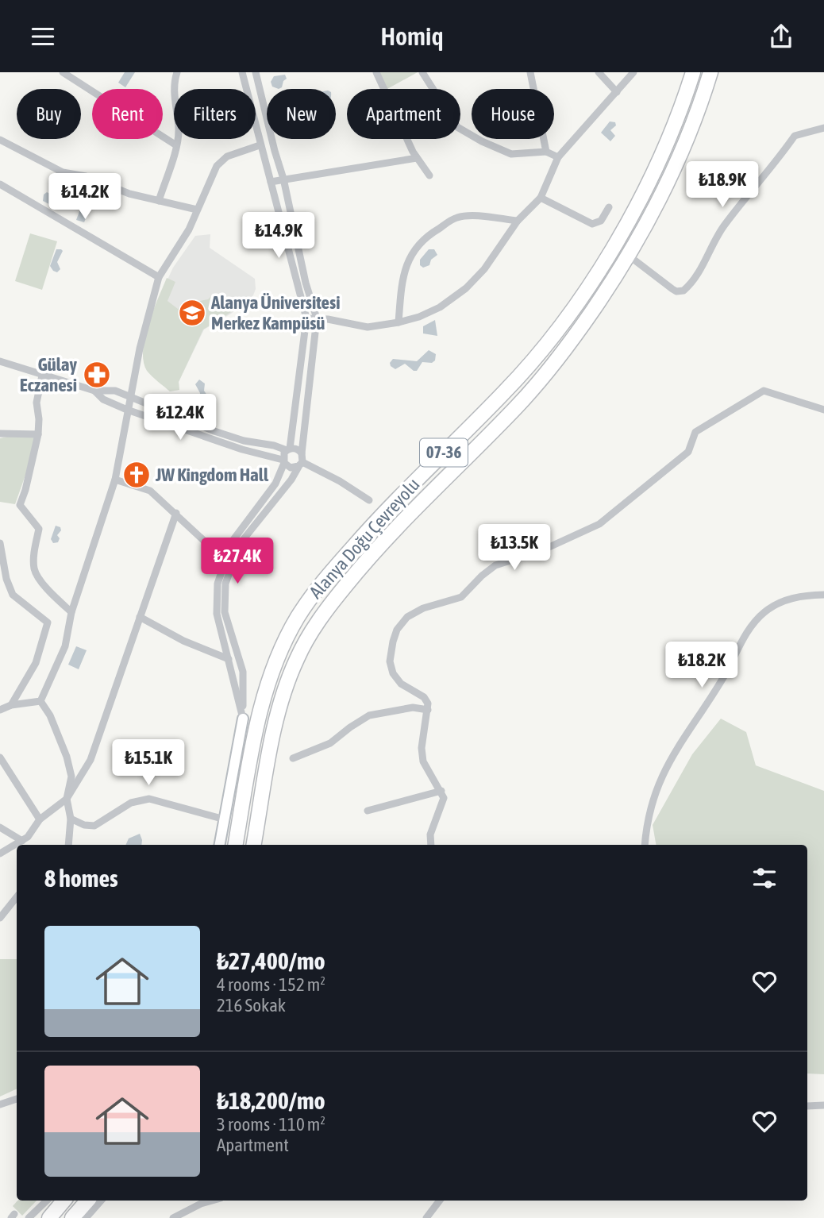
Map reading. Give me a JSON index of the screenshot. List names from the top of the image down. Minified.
{"streets":{"highway":["07-36","Alanya Doğu Çevreyolu"]},"places":{"school or university":["Alanya Üniversitesi Merkez Kampüsü"],"pharmacy":["Gülay Eczanesi"],"church":["JW Kingdom Hall"]},"page":{"header":"Homiq","chip":["Buy","Rent","Filters","New","Apartment","House"],"price":["₺18.9K","₺14.2K","₺14.9K","₺12.4K","₺13.5K","₺27.4K","₺18.2K","₺15.1K"],"heading":"8 homes","list":[{"name":"₺27,400/mo","note":"4 rooms · 152 m² · 216 Sokak"},{"name":"₺18,200/mo","note":"3 rooms · 110 m² · Apartment"}]}}
